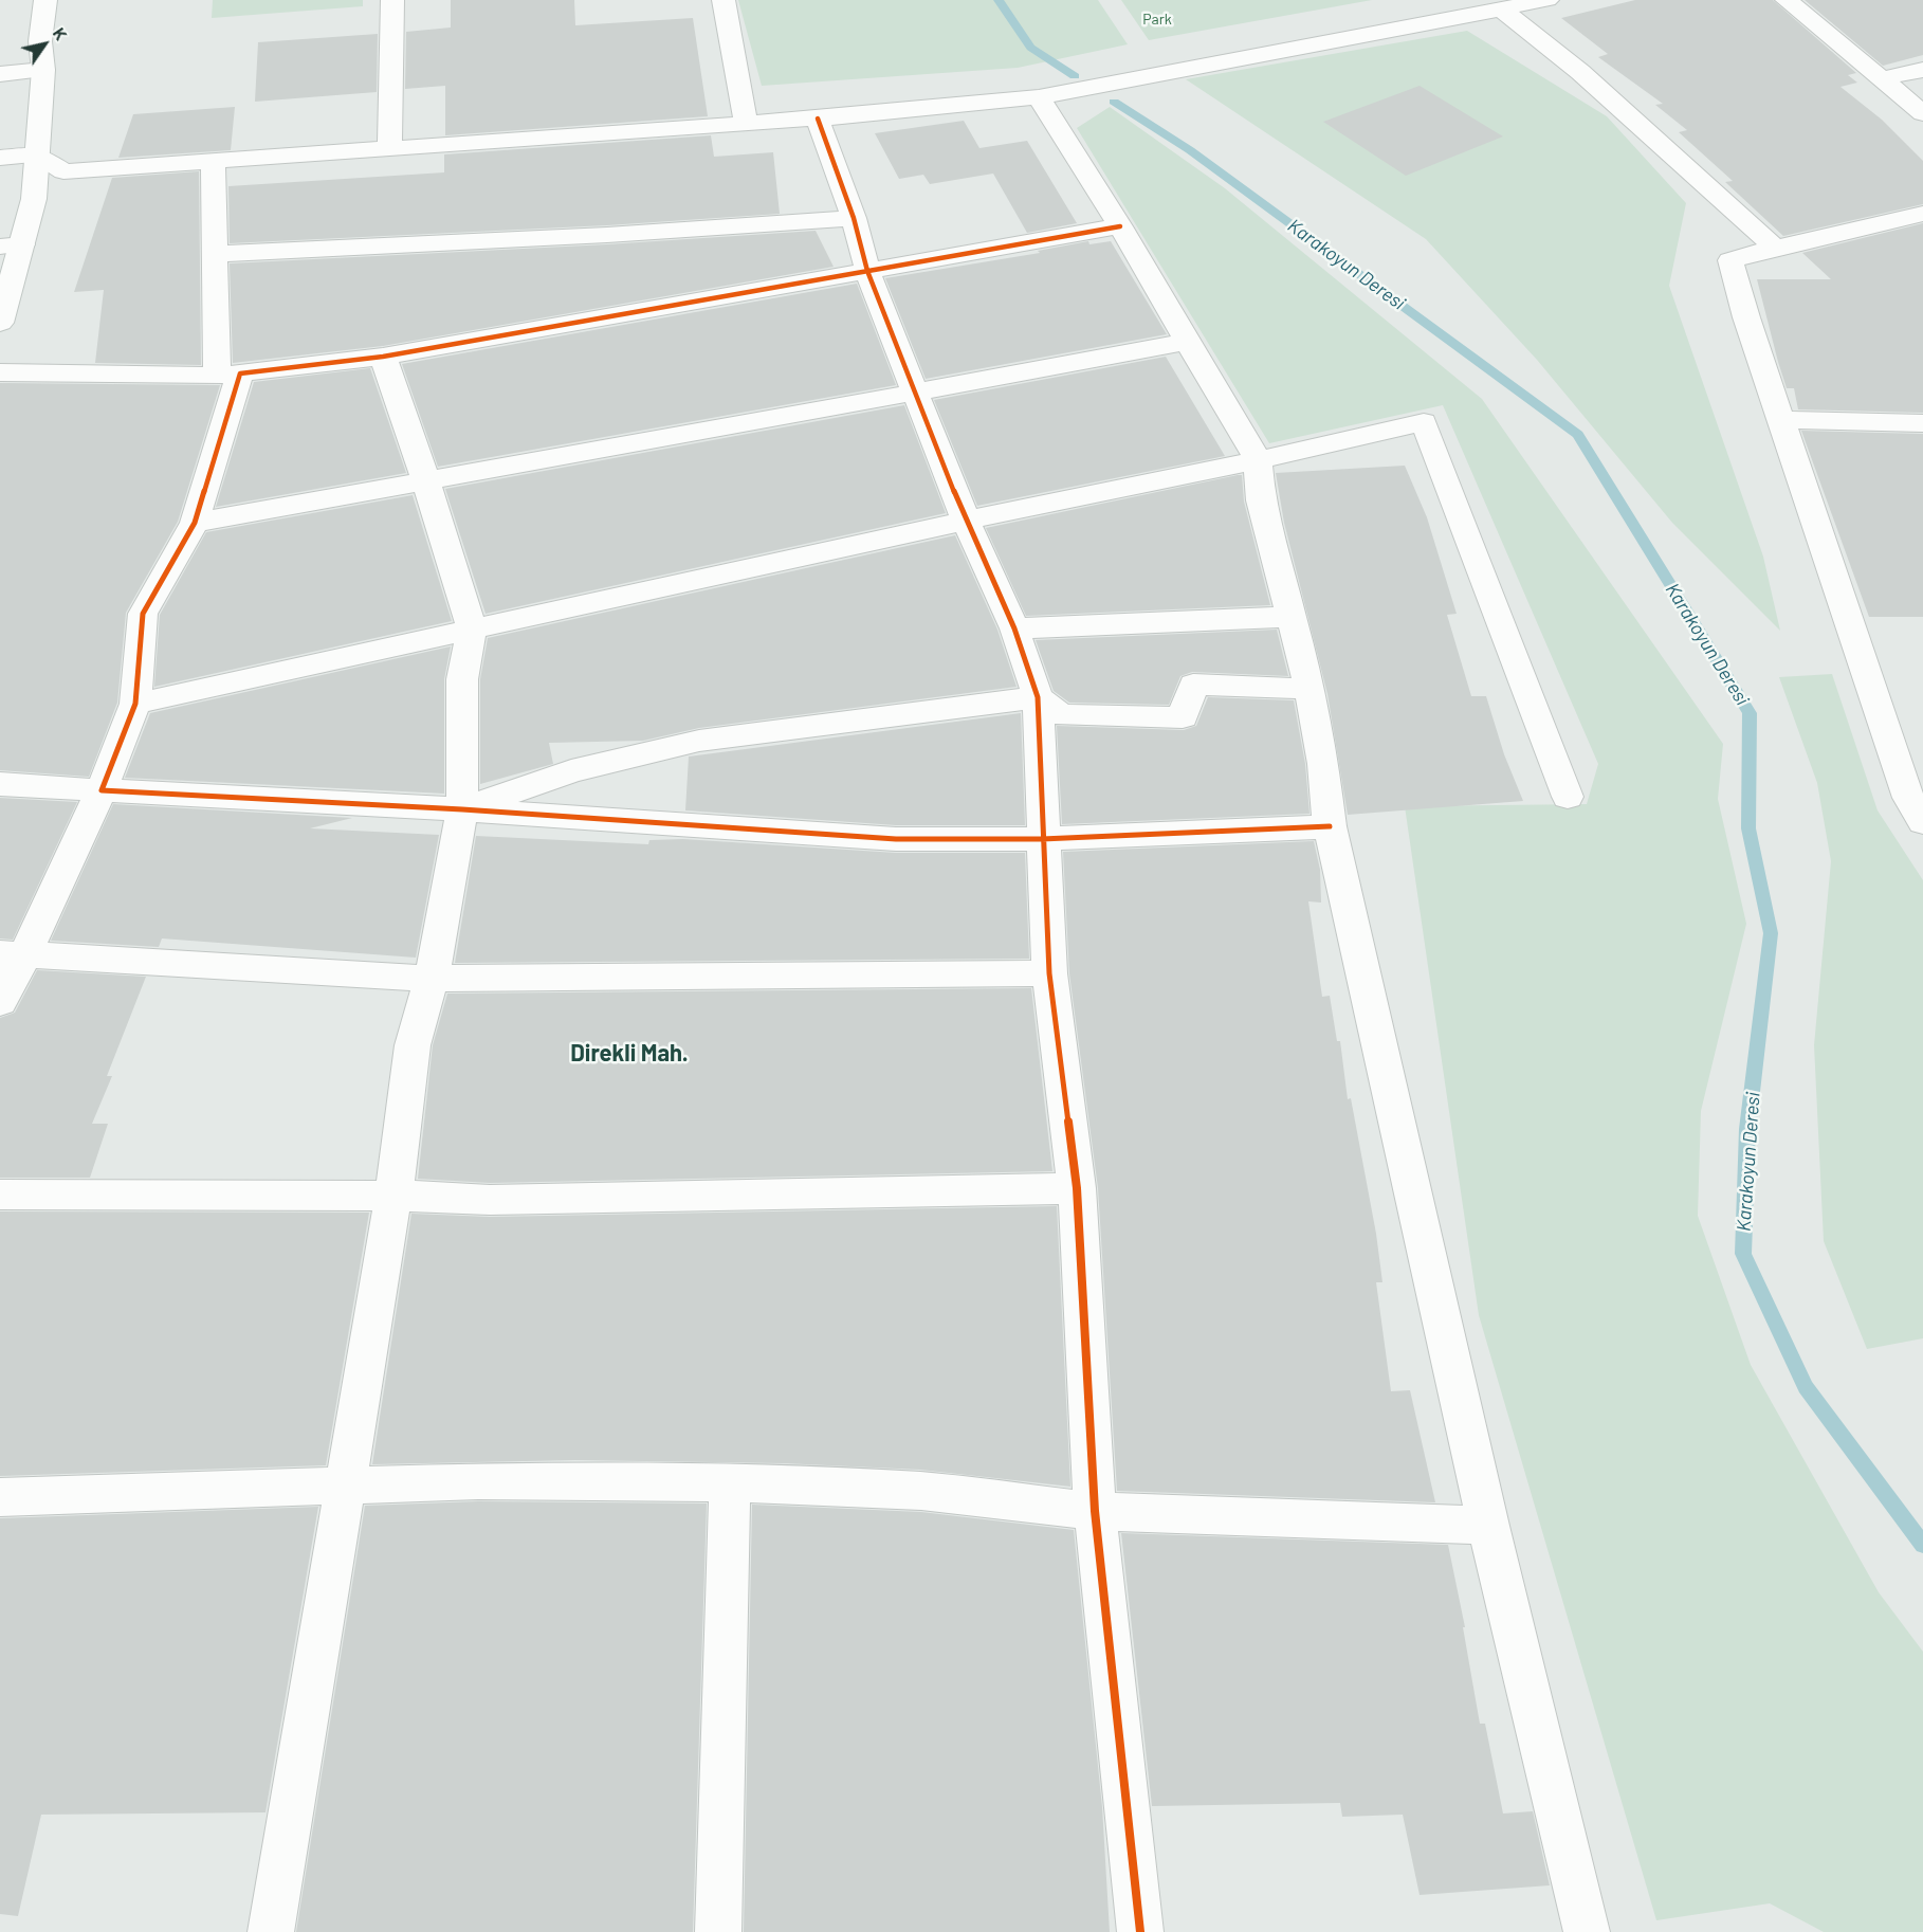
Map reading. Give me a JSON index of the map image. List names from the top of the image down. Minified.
{"districts":["Direkli Mah."],"water":["Karakoyun Deresi"],"parks":["Park"],"north":"top right"}
